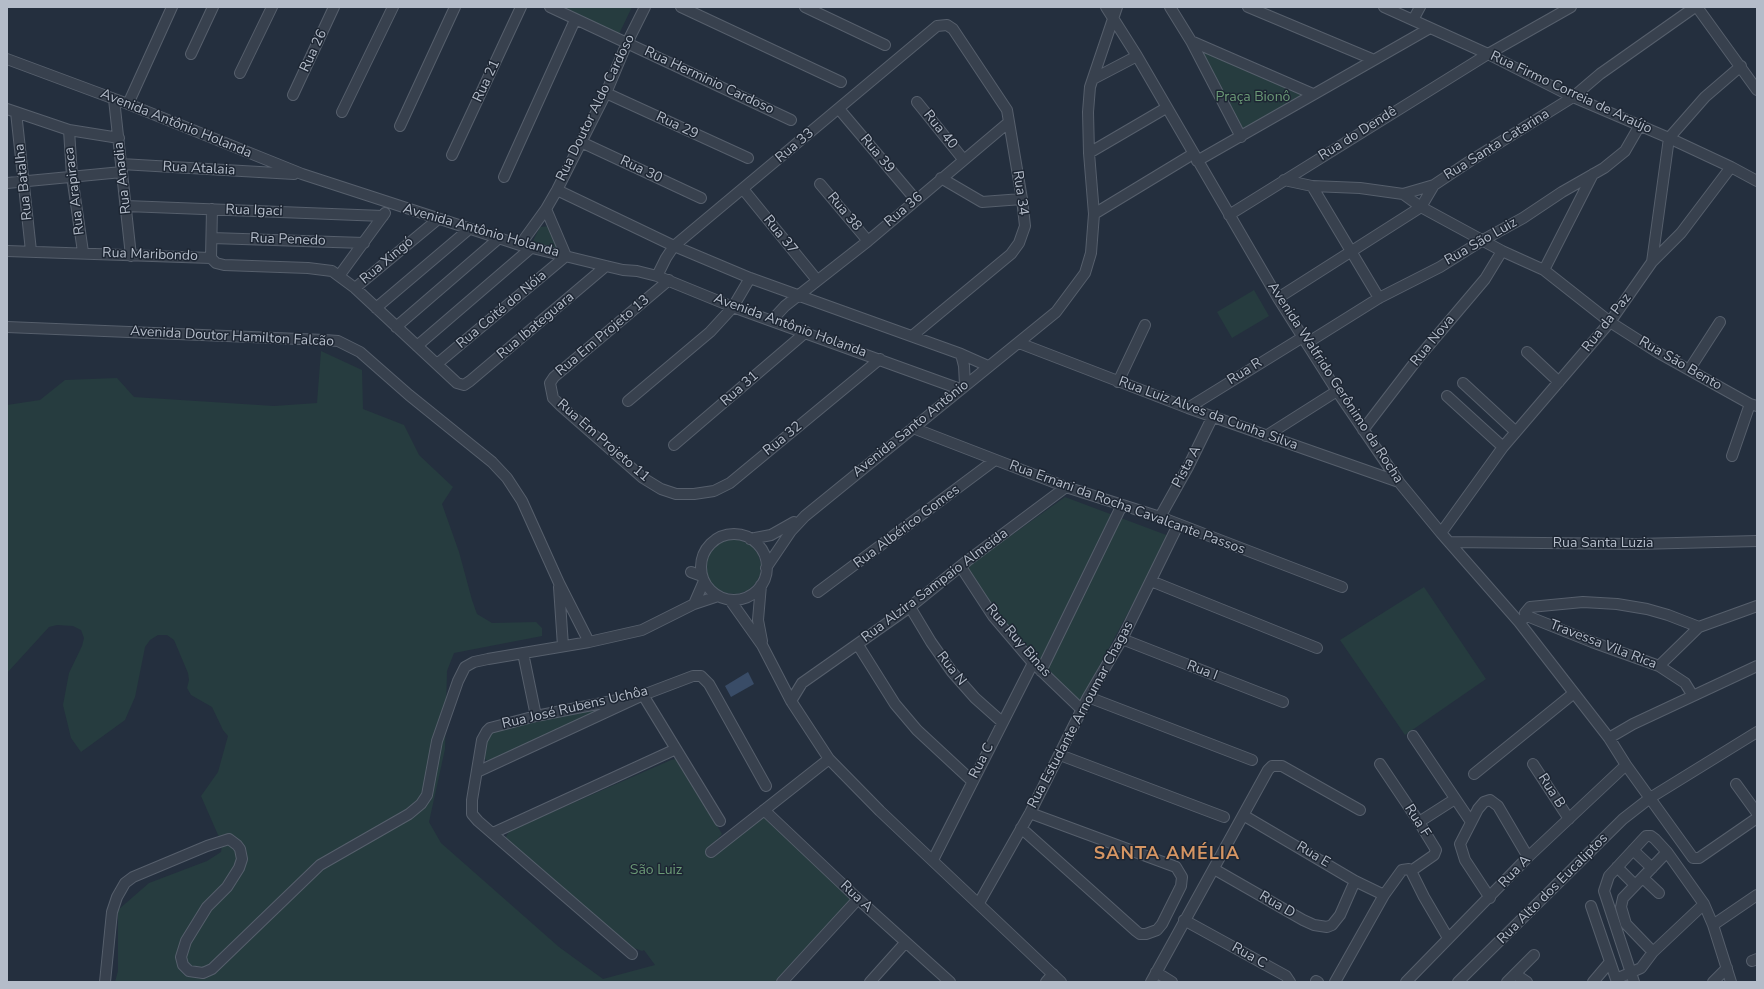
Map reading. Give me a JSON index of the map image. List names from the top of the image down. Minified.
{"streets":{"street":["Rua 26","Rua 21","Rua Herminio Cardoso","Rua Firmo Correia de Araújo","Rua Doutor Aldo Cardoso","Avenida Antônio Holanda","Rua 29","Rua 40","Rua do Dendê","Rua Santa Catarina","Rua 33","Rua 39","Rua Atalaia","Rua 30","Rua Anadia","Rua Batalha","Rua Arapiraca","Rua 34","Rua 36","Rua Igaci","Rua 38","Rua 37","Rua Penedo","Rua São Luiz","Rua Maribondo","Rua Xingó","Rua Coité do Nóia","Rua da Paz","Rua Ibateguara","Rua Em Projeto 13","Avenida Doutor Hamilton Falcão","Rua Nova","Rua São Bento","Rua R","Avenida Walfrido Gerônimo da Rocha","Rua 31","Rua Luiz Alves da Cunha Silva","Avenida Santo Antônio","Rua 32","Rua Em Projeto 11","Pista A","Rua Ernani da Rocha Cavalcante Passos","Rua Albérico Gomes","Rua Santa Luzia","Rua Alzira Sampaio Almeida","Rua Ruy Binas","Travessa Vila Rica","Rua N","Rua I","Rua José Rubens Uchôa","Rua Estudante Arnoumar Chagas","Rua C","Rua B","Rua F","Rua E","Rua A","Rua Alto dos Eucaliptos","Rua D"]},"crossings":[["Rua Herminio Cardoso","Rua Doutor Aldo Cardoso"],["Rua Firmo Correia de Araújo","Rua do Dendê"],["Rua Firmo Correia de Araújo","Rua Santa Catarina"],["Rua Firmo Correia de Araújo","Rua São Luiz"],["Rua Firmo Correia de Araújo","Rua da Paz"],["Rua Doutor Aldo Cardoso","Avenida Antônio Holanda"],["Rua Doutor Aldo Cardoso","Rua 29"],["Rua Doutor Aldo Cardoso","Rua 30"],["Avenida Antônio Holanda","Rua 33"],["Avenida Antônio Holanda","Rua Atalaia"],["Avenida Antônio Holanda","Rua Anadia"],["Avenida Antônio Holanda","Rua 36"],["Avenida Antônio Holanda","Rua Xingó"],["Avenida Antônio Holanda","Rua Coité do Nóia"],["Avenida Antônio Holanda","Rua Ibateguara"],["Avenida Antônio Holanda","Rua Em Projeto 13"],["Avenida Antônio Holanda","Rua 31"],["Avenida Antônio Holanda","Avenida Santo Antônio"],["Avenida Antônio Holanda","Rua 32"],["Rua 40","Rua 36"],["Rua do Dendê","Avenida Walfrido Gerônimo da Rocha"],["Rua Santa Catarina","Rua São Bento"],["Rua Santa Catarina","Avenida Walfrido Gerônimo da Rocha"],["Rua 33","Rua 39"],["Rua 33","Rua 34"],["Rua 33","Rua 37"],["Rua 39","Rua 36"],["Rua Atalaia","Rua Anadia"],["Rua Atalaia","Rua Batalha"],["Rua Atalaia","Rua Arapiraca"],["Rua Anadia","Rua Igaci"],["Rua Anadia","Rua Maribondo"],["Rua Batalha","Rua Maribondo"],["Rua Arapiraca","Rua Maribondo"],["Rua 34","Rua 36"],["Rua 36","Rua 38"],["Rua 36","Rua 37"],["Rua São Luiz","Rua São Bento"],["Rua São Luiz","Rua R"],["Rua São Luiz","Avenida Walfrido Gerônimo da Rocha"],["Rua Maribondo","Rua Xingó"],["Rua Maribondo","Rua Coité do Nóia"],["Rua Maribondo","Rua Ibateguara"],["Rua da Paz","Rua São Bento"],["Rua da Paz","Avenida Walfrido Gerônimo da Rocha"],["Rua Em Projeto 13","Rua Em Projeto 11"],["Rua Nova","Rua São Bento"],["Rua Nova","Avenida Walfrido Gerônimo da Rocha"],["Rua R","Avenida Walfrido Gerônimo da Rocha"],["Rua R","Rua Luiz Alves da Cunha Silva"],["Avenida Walfrido Gerônimo da Rocha","Rua Luiz Alves da Cunha Silva"],["Avenida Walfrido Gerônimo da Rocha","Avenida Santo Antônio"],["Avenida Walfrido Gerônimo da Rocha","Rua Santa Luzia"],["Avenida Walfrido Gerônimo da Rocha","Travessa Vila Rica"],["Avenida Walfrido Gerônimo da Rocha","Rua A"],["Avenida Walfrido Gerônimo da Rocha","Rua Alto dos Eucaliptos"],["Rua Luiz Alves da Cunha Silva","Avenida Santo Antônio"],["Rua Luiz Alves da Cunha Silva","Pista A"],["Avenida Santo Antônio","Rua Ernani da Rocha Cavalcante Passos"],["Rua 32","Rua Em Projeto 11"],["Pista A","Rua Ernani da Rocha Cavalcante Passos"],["Rua Ernani da Rocha Cavalcante Passos","Rua Albérico Gomes"],["Rua Ernani da Rocha Cavalcante Passos","Rua Alzira Sampaio Almeida"],["Rua Ernani da Rocha Cavalcante Passos","Rua Estudante Arnoumar Chagas"],["Rua Alzira Sampaio Almeida","Rua Ruy Binas"],["Rua Alzira Sampaio Almeida","Rua N"],["Rua Ruy Binas","Rua Estudante Arnoumar Chagas"],["Rua Ruy Binas","Rua C"],["Rua N","Rua C"],["Rua I","Rua Estudante Arnoumar Chagas"],["Rua B","Rua A"],["Rua F","Rua E"],["Rua E","Rua D"]],"districts":["SANTA AMÉLIA"],"parks":["Praça Bionô","São Luiz"]}
